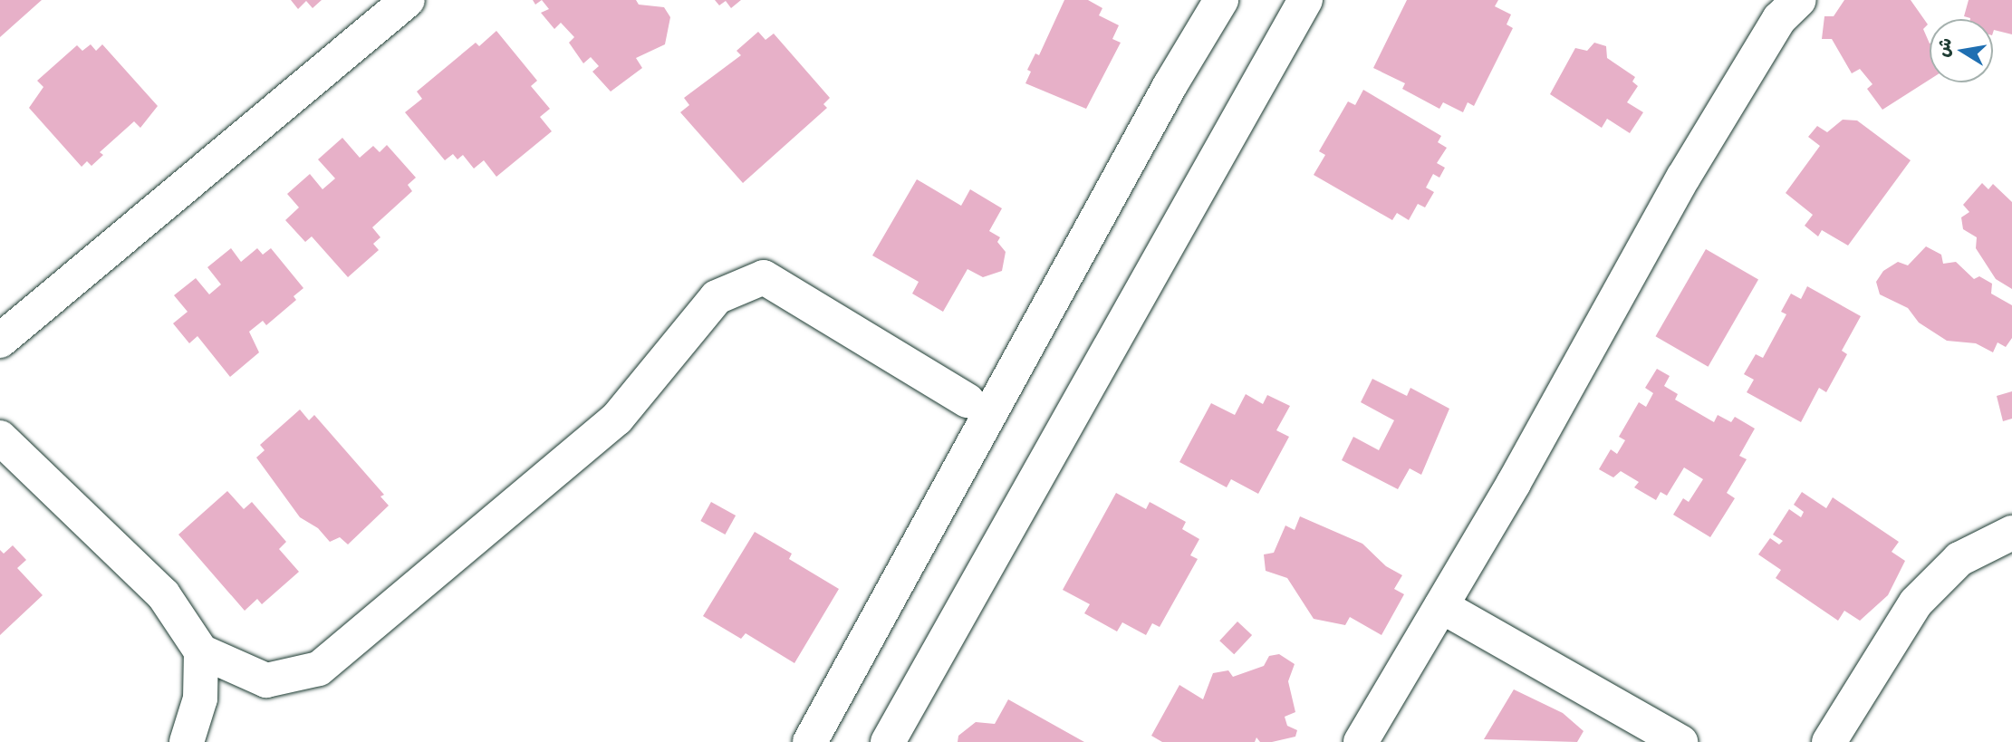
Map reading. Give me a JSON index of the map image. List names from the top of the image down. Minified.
{"north":"left"}
